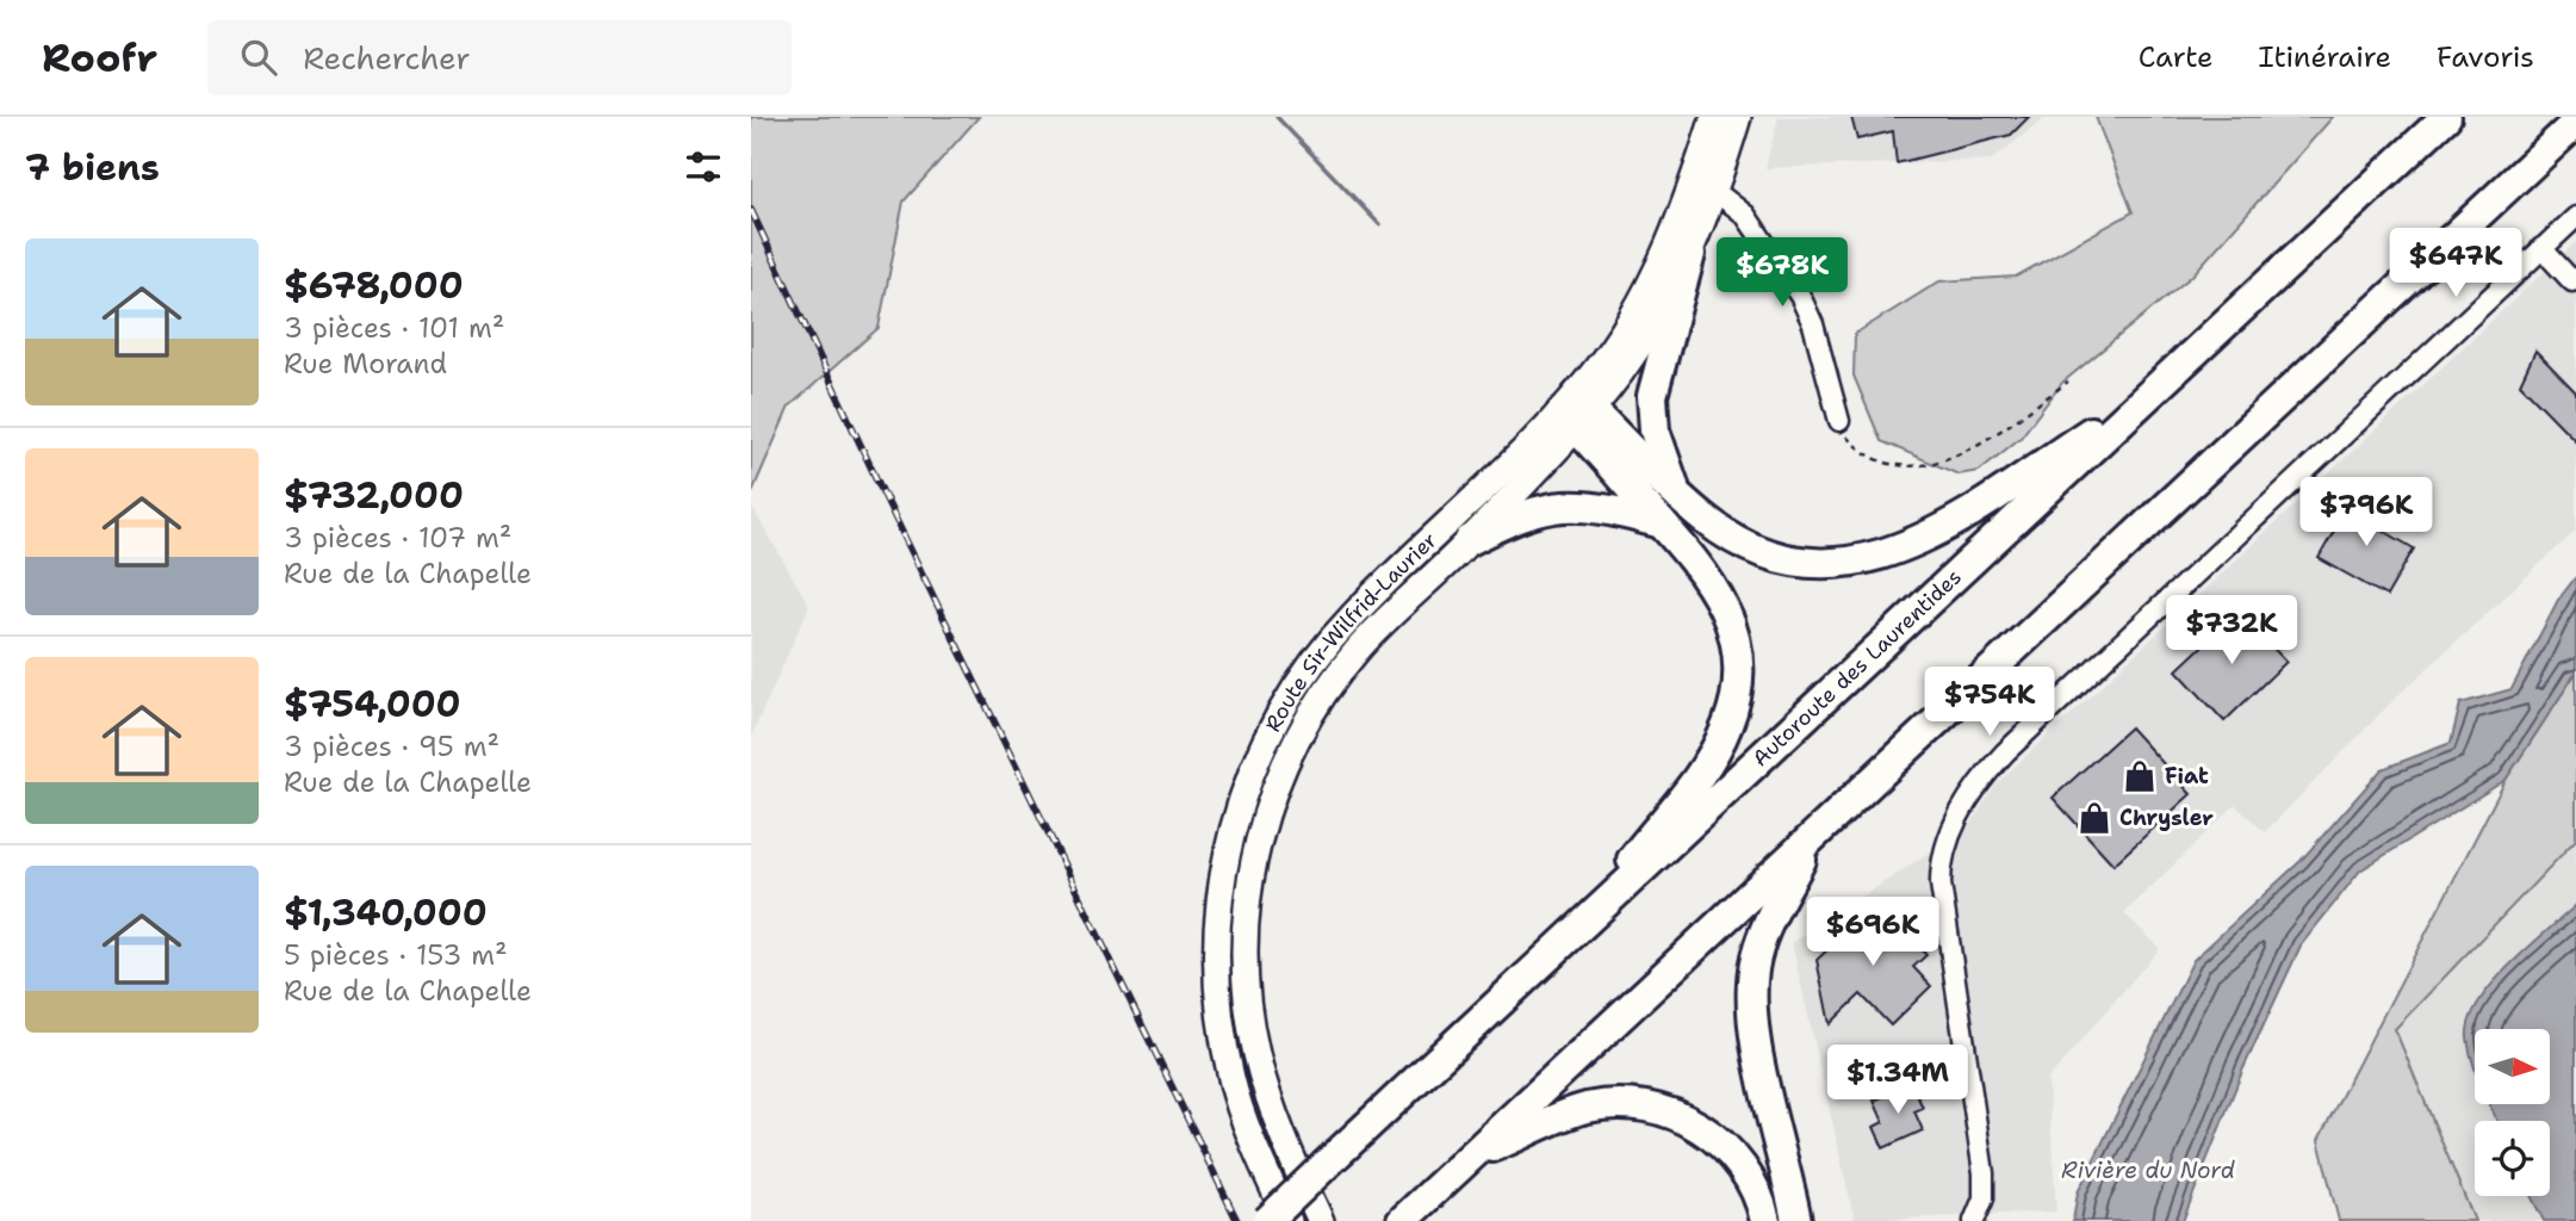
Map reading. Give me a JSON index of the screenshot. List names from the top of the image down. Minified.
{"streets":{"highway":["Autoroute des Laurentides"],"main road":["Route Sir-Wilfrid-Laurier"]},"water":["Rivière du Nord"],"places":{"shop":["Fiat","Chrysler"]},"north":"right","page":{"header":"Roofr","search":"Rechercher","nav":["Carte","Itinéraire","Favoris"],"heading":"7 biens","list":[{"name":"$678,000","note":"3 pièces · 101 m² · Rue Morand"},{"name":"$732,000","note":"3 pièces · 107 m² · Rue de la Chapelle"},{"name":"$754,000","note":"3 pièces · 95 m² · Rue de la Chapelle"},{"name":"$1,340,000","note":"5 pièces · 153 m² · Rue de la Chapelle"}],"price":["$647K","$678K","$796K","$732K","$754K","$696K","$1.34M"]}}
